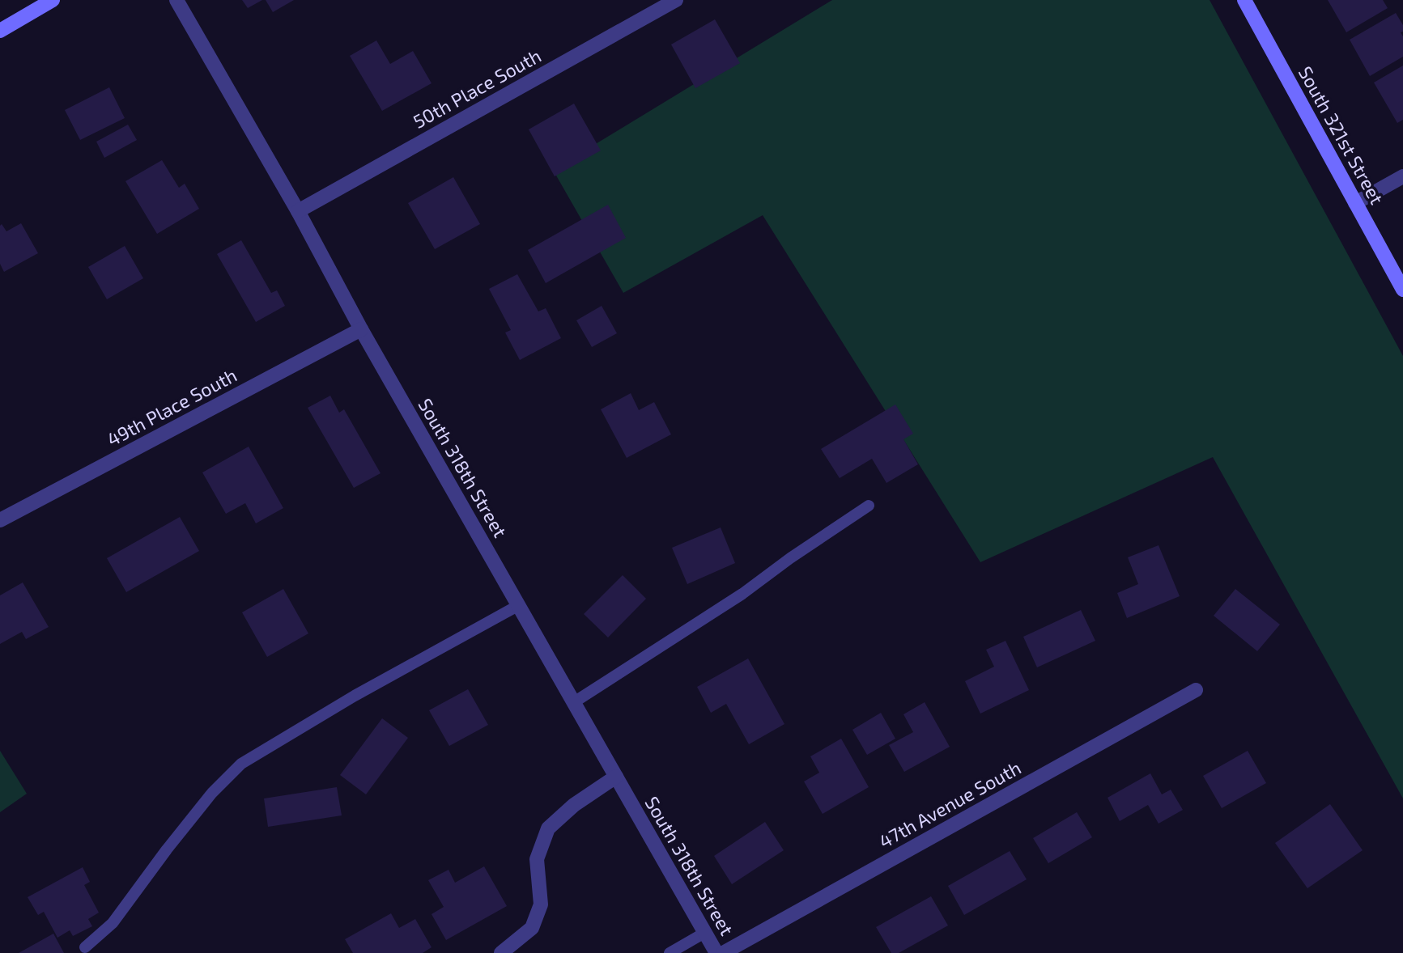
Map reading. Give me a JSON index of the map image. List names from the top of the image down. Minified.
{"streets":{"main road":["South 321st Street"],"street":["50th Place South","49th Place South","South 318th Street","47th Avenue South"]},"crossings":[["50th Place South","South 318th Street"],["49th Place South","South 318th Street"]]}
